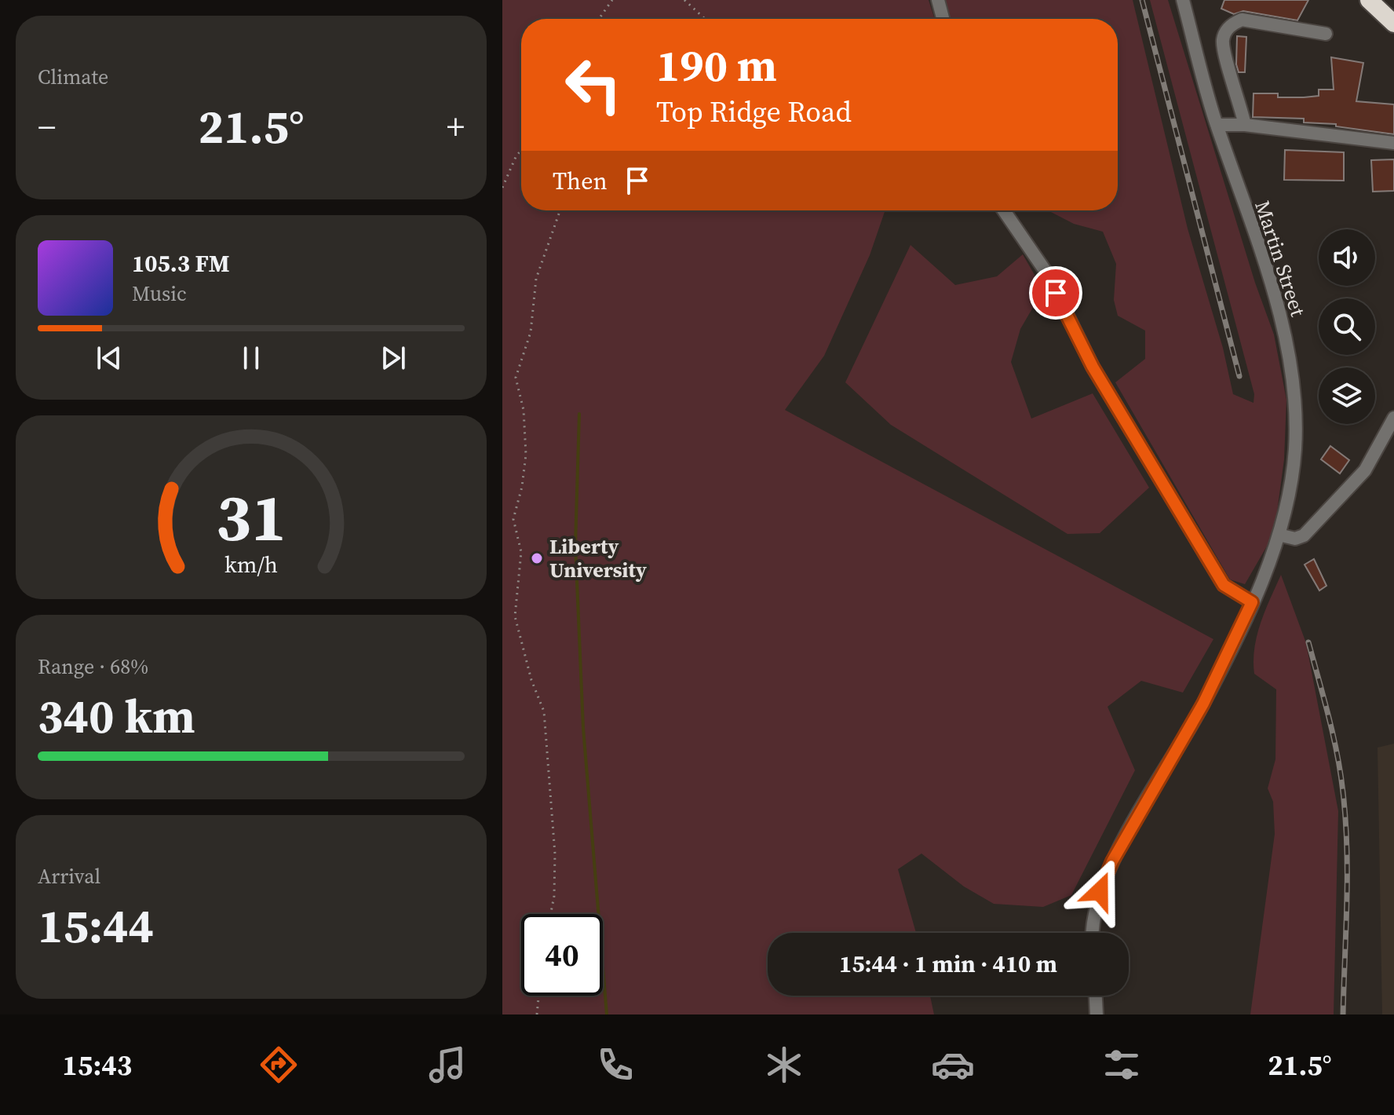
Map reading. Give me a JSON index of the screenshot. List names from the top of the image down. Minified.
{"streets":{"street":["Martin Street"]},"places":["Liberty University"],"page":{"tile":["Climate",["Range · 68%","340 km"],["Arrival","15:44"]],"turn":["190 m","Top Ridge Road"],"heat":["−","21.5°","+"],"then":"Then","song":["105.3 FM","Music"],"limit":"40","trip":"15:44 · 1 min · 410 m","tabs":["15:43","21.5°"],"gauge":["31","km/h"]}}
